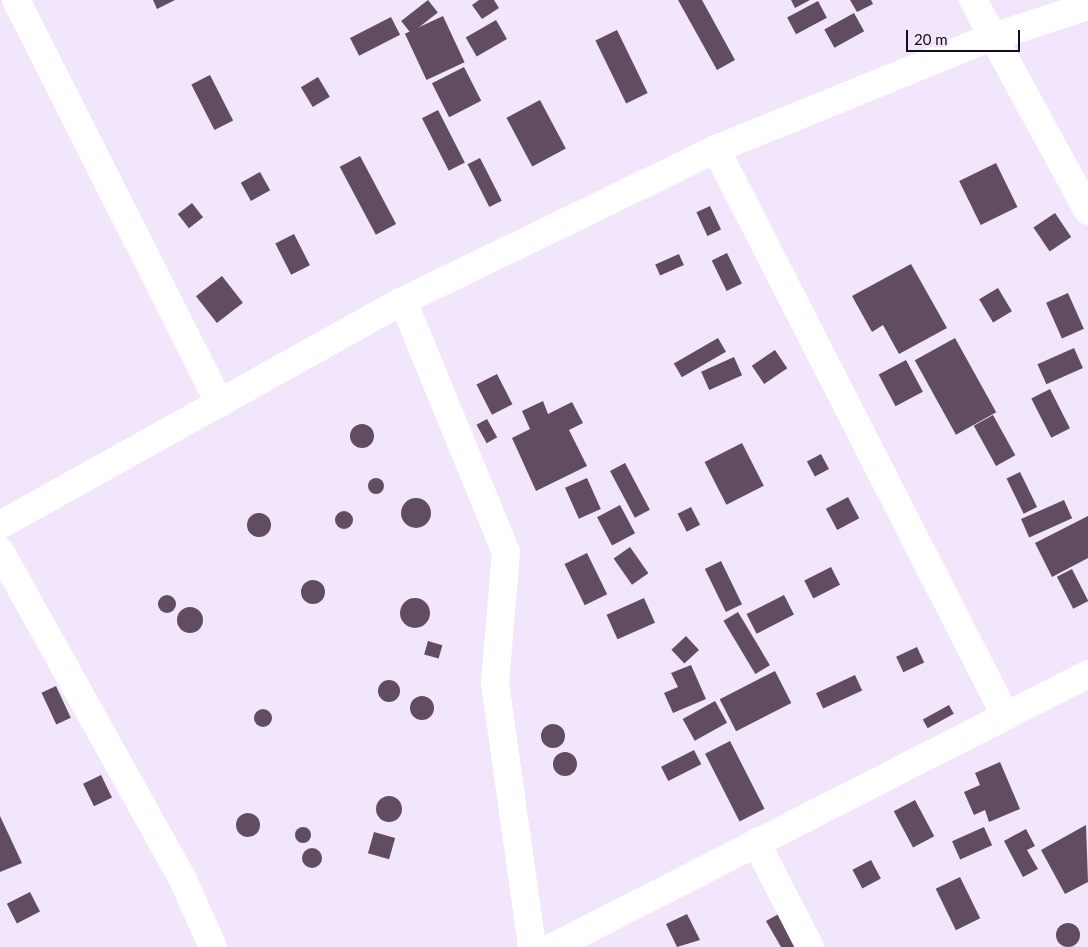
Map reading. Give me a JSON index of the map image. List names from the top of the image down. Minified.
{"scale_bar":"20 m"}
